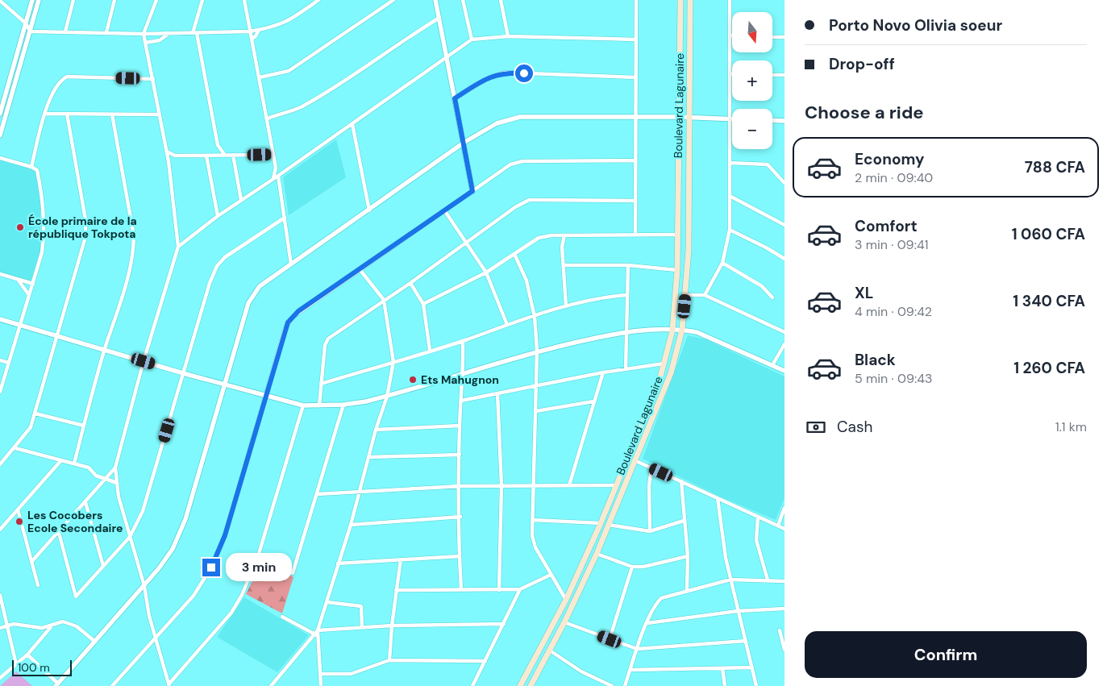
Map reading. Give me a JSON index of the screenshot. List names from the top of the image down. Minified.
{"streets":{"main road":["Boulevard Lagunaire"]},"places":["École primaire de la république Tokpota","Ets Mahugnon","Les Cocobers Ecole Secondaire"],"scale_bar":"100 m","north":"bottom","page":{"banner":["Porto Novo Olivia soeur","Drop-off"],"map_buttons":["+","−"],"heading":"Choose a ride","list":[{"name":"Economy","note":"2 min · 09:40","value":"788 CFA"},{"name":"Comfort","note":"3 min · 09:41","value":"1 060 CFA"},{"name":"XL","note":"4 min · 09:42","value":"1 340 CFA"},{"name":"Black","note":"5 min · 09:43","value":"1 260 CFA"}],"pay":["Cash","1.1 km"],"bubble":"3 min","buttons":"Confirm","scale":"100 m"}}
